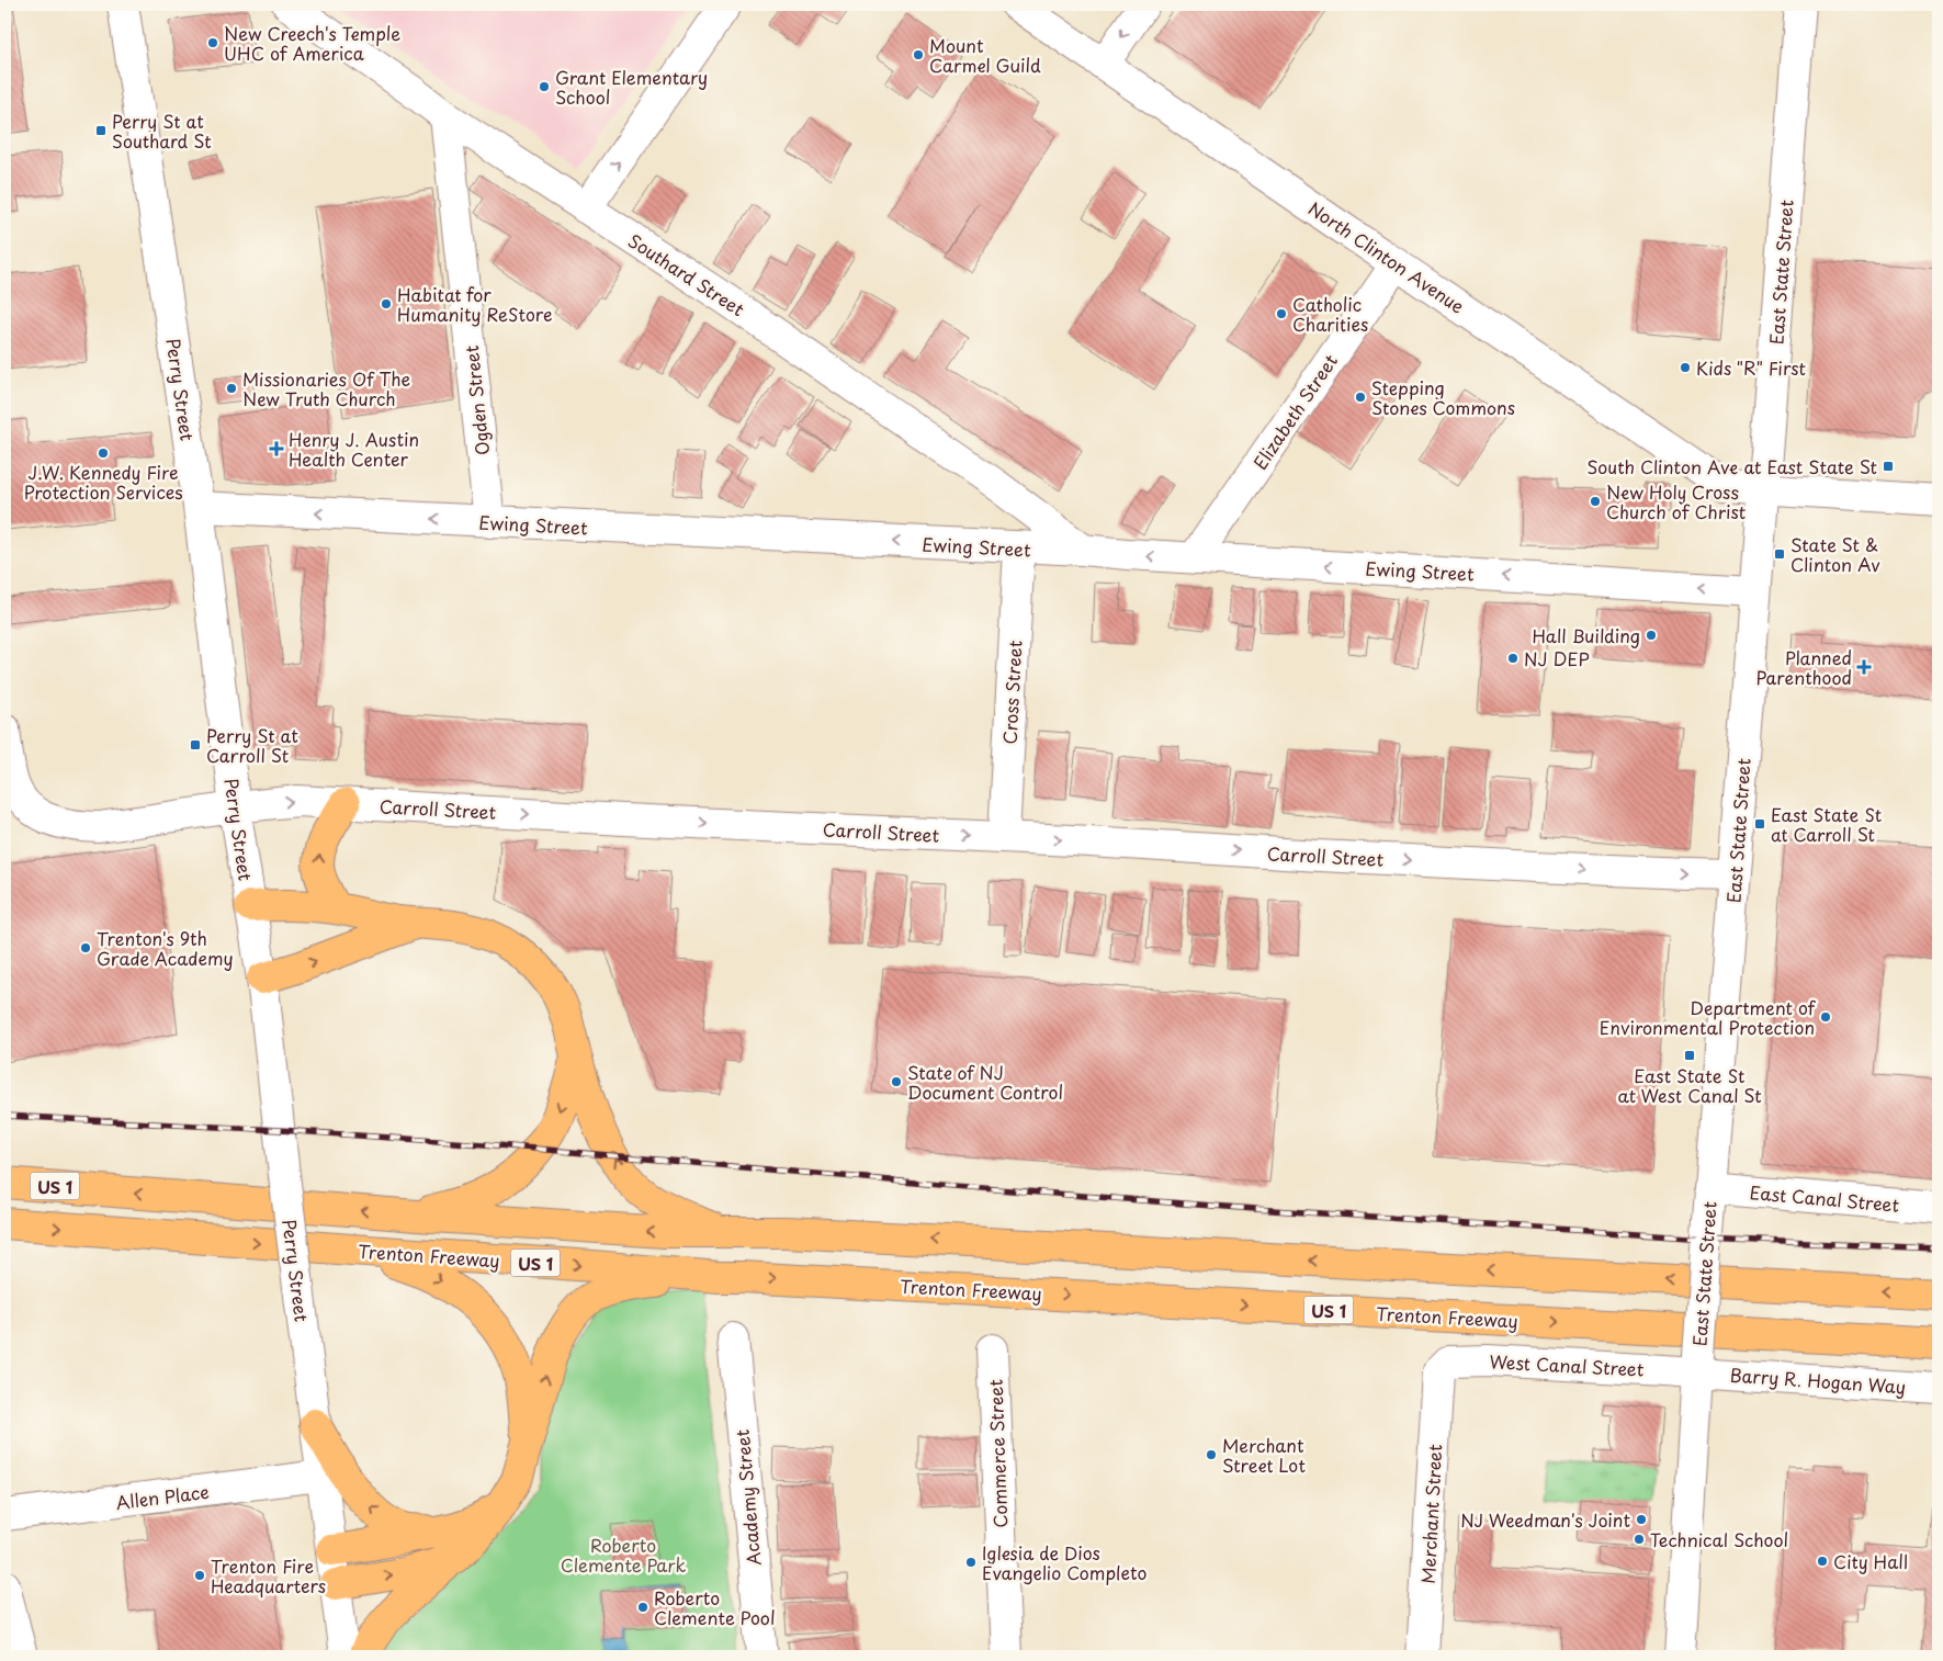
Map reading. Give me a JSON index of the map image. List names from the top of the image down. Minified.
{"streets":{"highway":["US 1","Trenton Freeway"],"street":["North Clinton Avenue","East State Street","Southard Street","Perry Street","Ogden Street","Elizabeth Street","Ewing Street","Cross Street","Carroll Street","East Canal Street","West Canal Street","Barry R. Hogan Way","Commerce Street","Allen Place","Academy Street","Merchant Street"]},"crossings":[["North Clinton Avenue","East State Street"],["North Clinton Avenue","Elizabeth Street"],["East State Street","Ewing Street"],["East State Street","Carroll Street"],["East State Street","East Canal Street"],["East State Street","West Canal Street"],["East State Street","Barry R. Hogan Way"],["Southard Street","Ogden Street"],["Southard Street","Ewing Street"],["Perry Street","Ewing Street"],["Perry Street","Carroll Street"],["Perry Street","Allen Place"],["Ogden Street","Ewing Street"],["Elizabeth Street","Ewing Street"],["Ewing Street","Cross Street"],["Cross Street","Carroll Street"],["West Canal Street","Barry R. Hogan Way"],["West Canal Street","Merchant Street"]],"one_way":["Ewing Street","Carroll Street"],"parks":["Roberto Clemente Park"],"places":{"other":["New Creech's Temple UHC of America","Mount Carmel Guild","Grant Elementary School","Habitat for Humanity ReStore","Catholic Charities","Kids \"R\" First","Missionaries Of The New Truth Church","Stepping Stones Commons","J.W. Kennedy Fire Protection Services","New Holy Cross Church of Christ","Hall Building","NJ DEP","Trenton's 9th Grade Academy","Department of Environmental Protection","State of NJ Document Control","Merchant Street Lot","NJ Weedman's Joint","Technical School","City Hall","Iglesia de Dios Evangelio Completo","Trenton Fire Headquarters","Roberto Clemente Pool"],"transit":["Perry St at Southard St","South Clinton Ave at East State St","State St & Clinton Av","Perry St at Carroll St","East State St at Carroll St","East State St at West Canal St"],"health":["Henry J. Austin Health Center","Planned Parenthood"]}}
